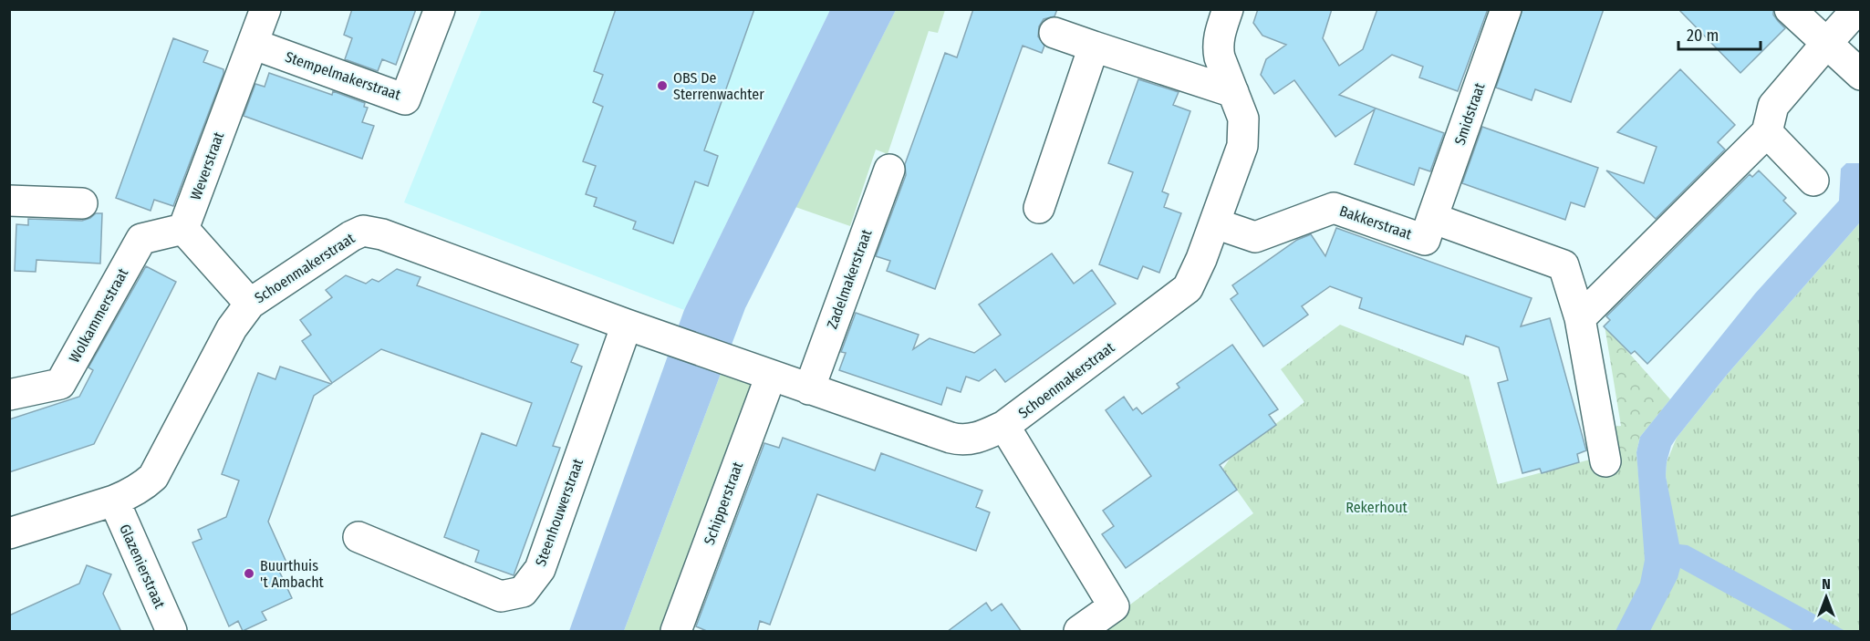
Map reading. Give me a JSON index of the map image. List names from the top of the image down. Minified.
{"streets":{"street":["Stempelmakerstraat","Smidstraat","Weverstraat","Bakkerstraat","Schoenmakerstraat","Zadelmakerstraat","Wolkammerstraat","Schipperstraat","Steenhouwerstraat","Glazenierstraat"]},"crossings":[["Stempelmakerstraat","Weverstraat"],["Smidstraat","Bakkerstraat"],["Weverstraat","Wolkammerstraat"],["Bakkerstraat","Schoenmakerstraat"],["Schoenmakerstraat","Zadelmakerstraat"],["Schoenmakerstraat","Schipperstraat"],["Schoenmakerstraat","Steenhouwerstraat"],["Schoenmakerstraat","Glazenierstraat"]],"parks":["Rekerhout"],"places":["OBS De Sterrenwachter","Buurthuis 't Ambacht"],"scale_bar":"20 m","north":"top"}
